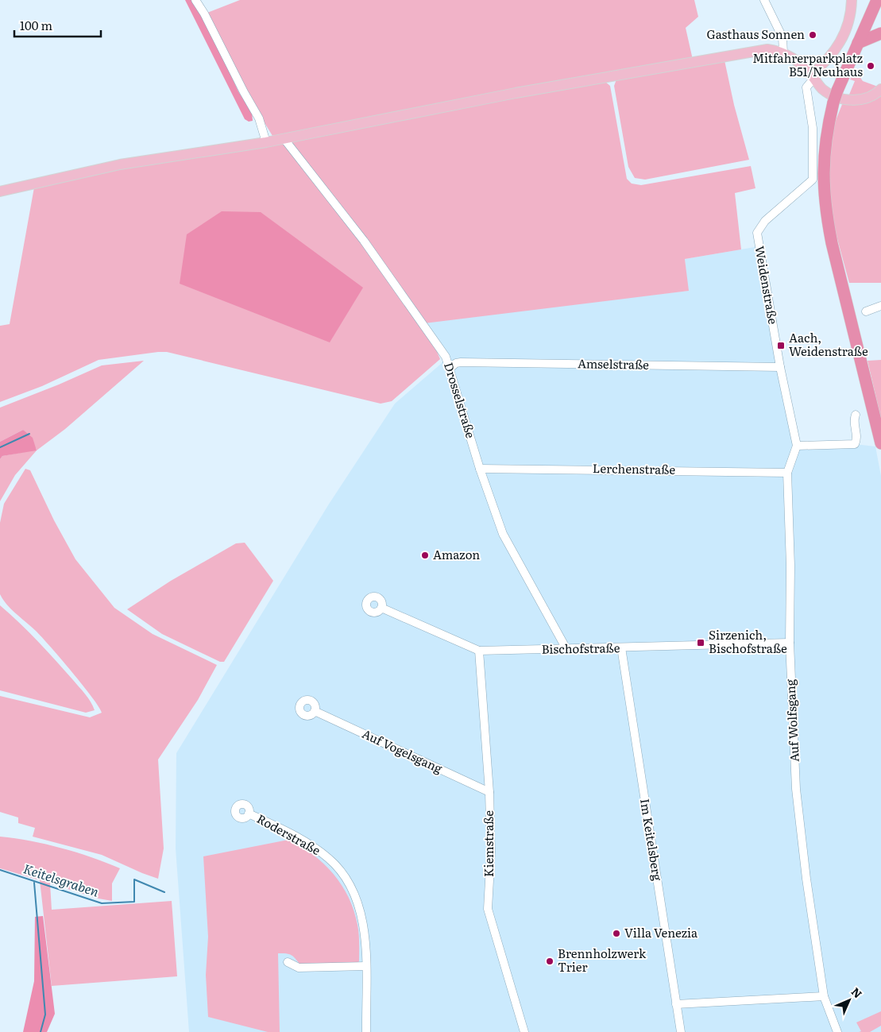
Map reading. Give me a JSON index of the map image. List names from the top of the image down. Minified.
{"streets":{"street":["Weidenstraße","Amselstraße","Drosselstraße","Lerchenstraße","Bischofstraße","Auf Wolfsgang","Auf Vogelsgang","Roderstraße","Im Keitelsberg","Kiemstraße"]},"crossings":[["Weidenstraße","Amselstraße"],["Weidenstraße","Auf Wolfsgang"],["Amselstraße","Drosselstraße"],["Drosselstraße","Lerchenstraße"],["Drosselstraße","Bischofstraße"],["Lerchenstraße","Auf Wolfsgang"],["Bischofstraße","Auf Wolfsgang"],["Bischofstraße","Im Keitelsberg"],["Bischofstraße","Kiemstraße"],["Auf Vogelsgang","Kiemstraße"]],"water":["Keitelsgraben"],"places":{"other":["Gasthaus Sonnen","Mitfahrerparkplatz B51/Neuhaus","Amazon","Villa Venezia","Brennholzwerk Trier"],"transit":["Aach, Weidenstraße","Sirzenich, Bischofstraße"]},"scale_bar":"100 m","north":"top right"}
